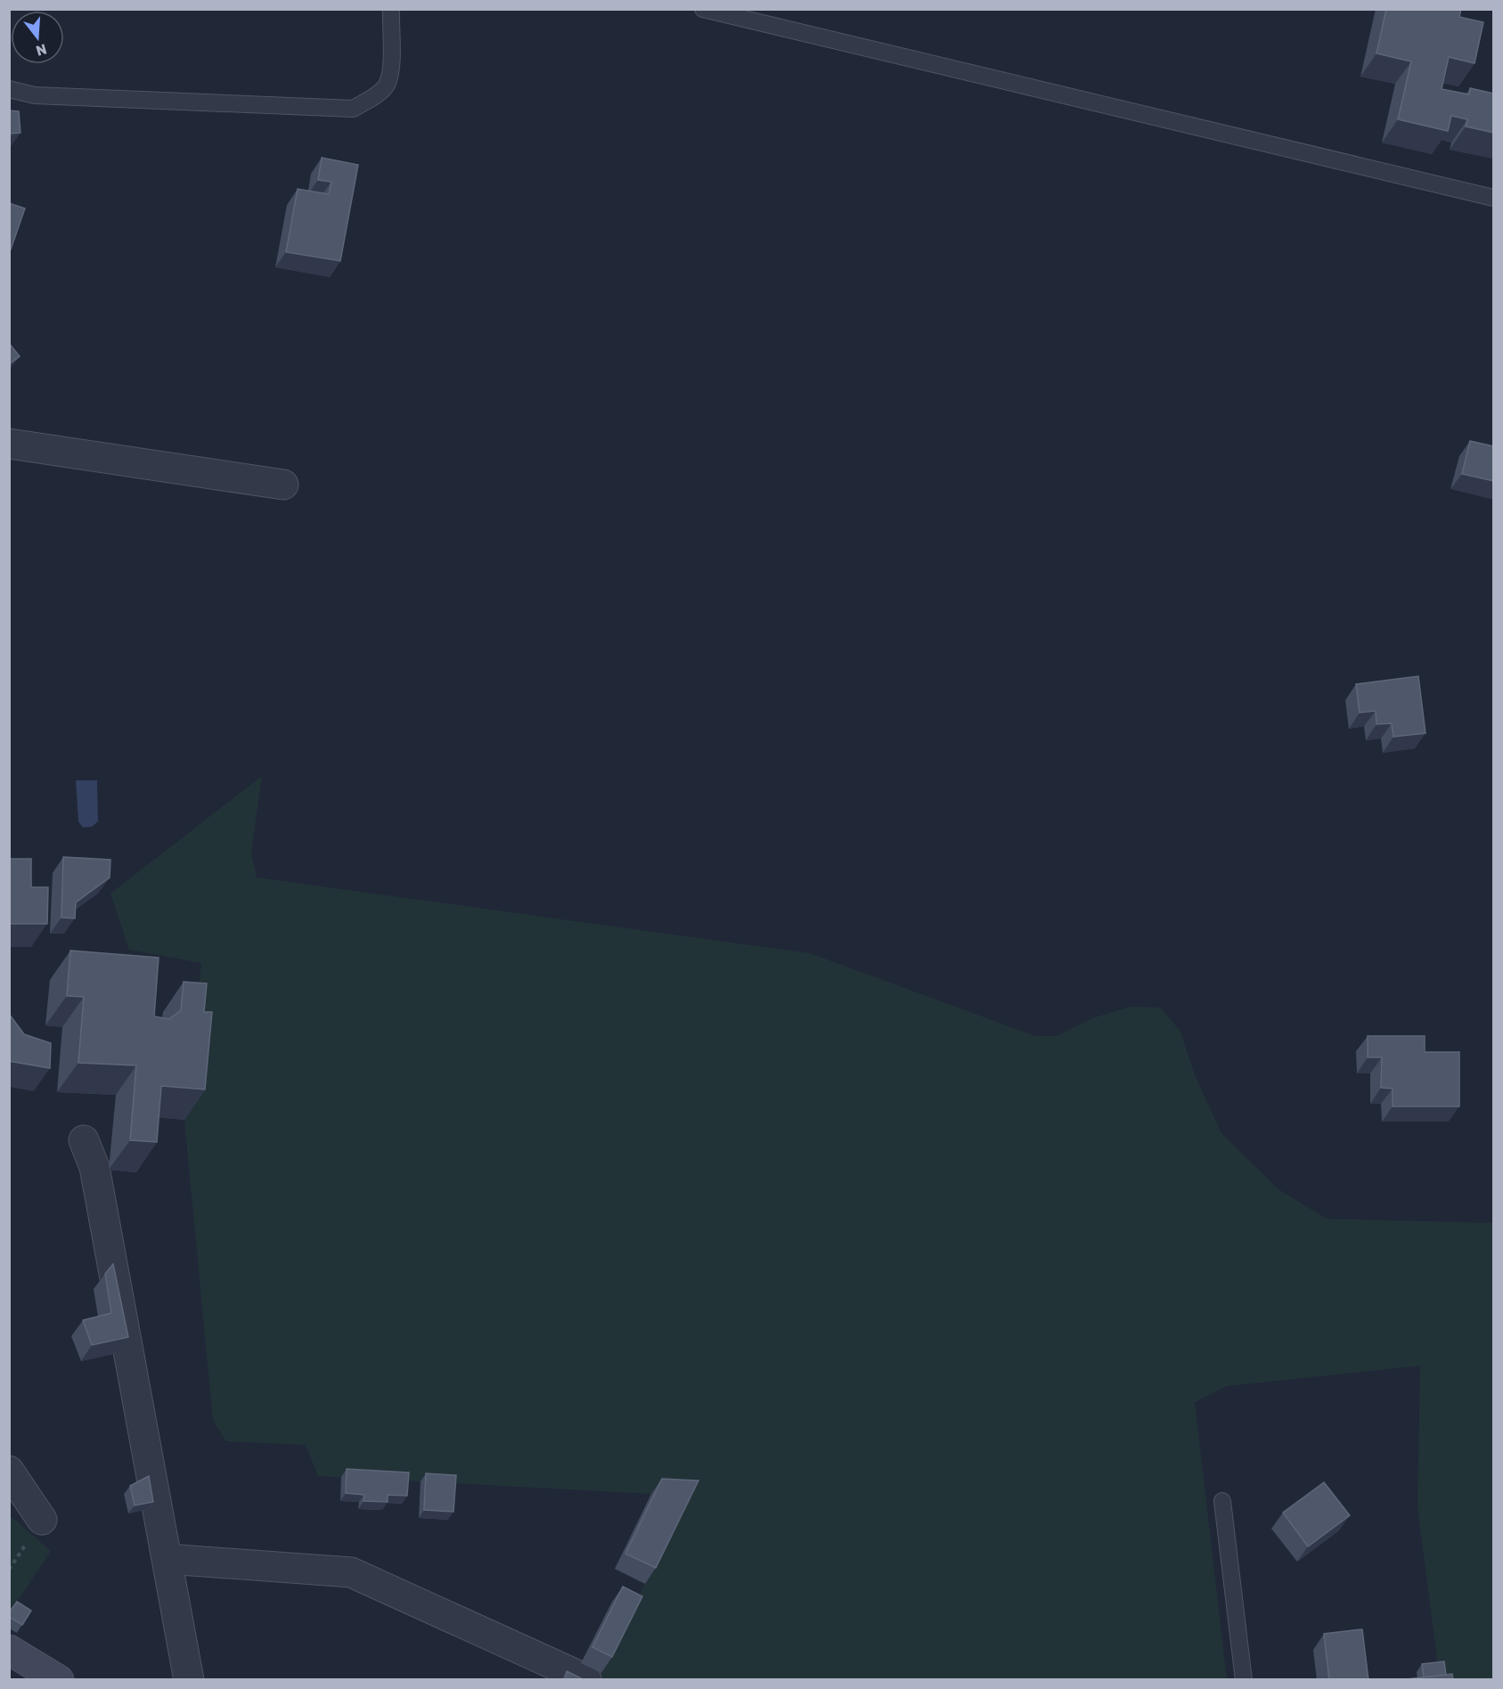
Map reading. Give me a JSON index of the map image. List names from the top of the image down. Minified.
{"north":"bottom"}
